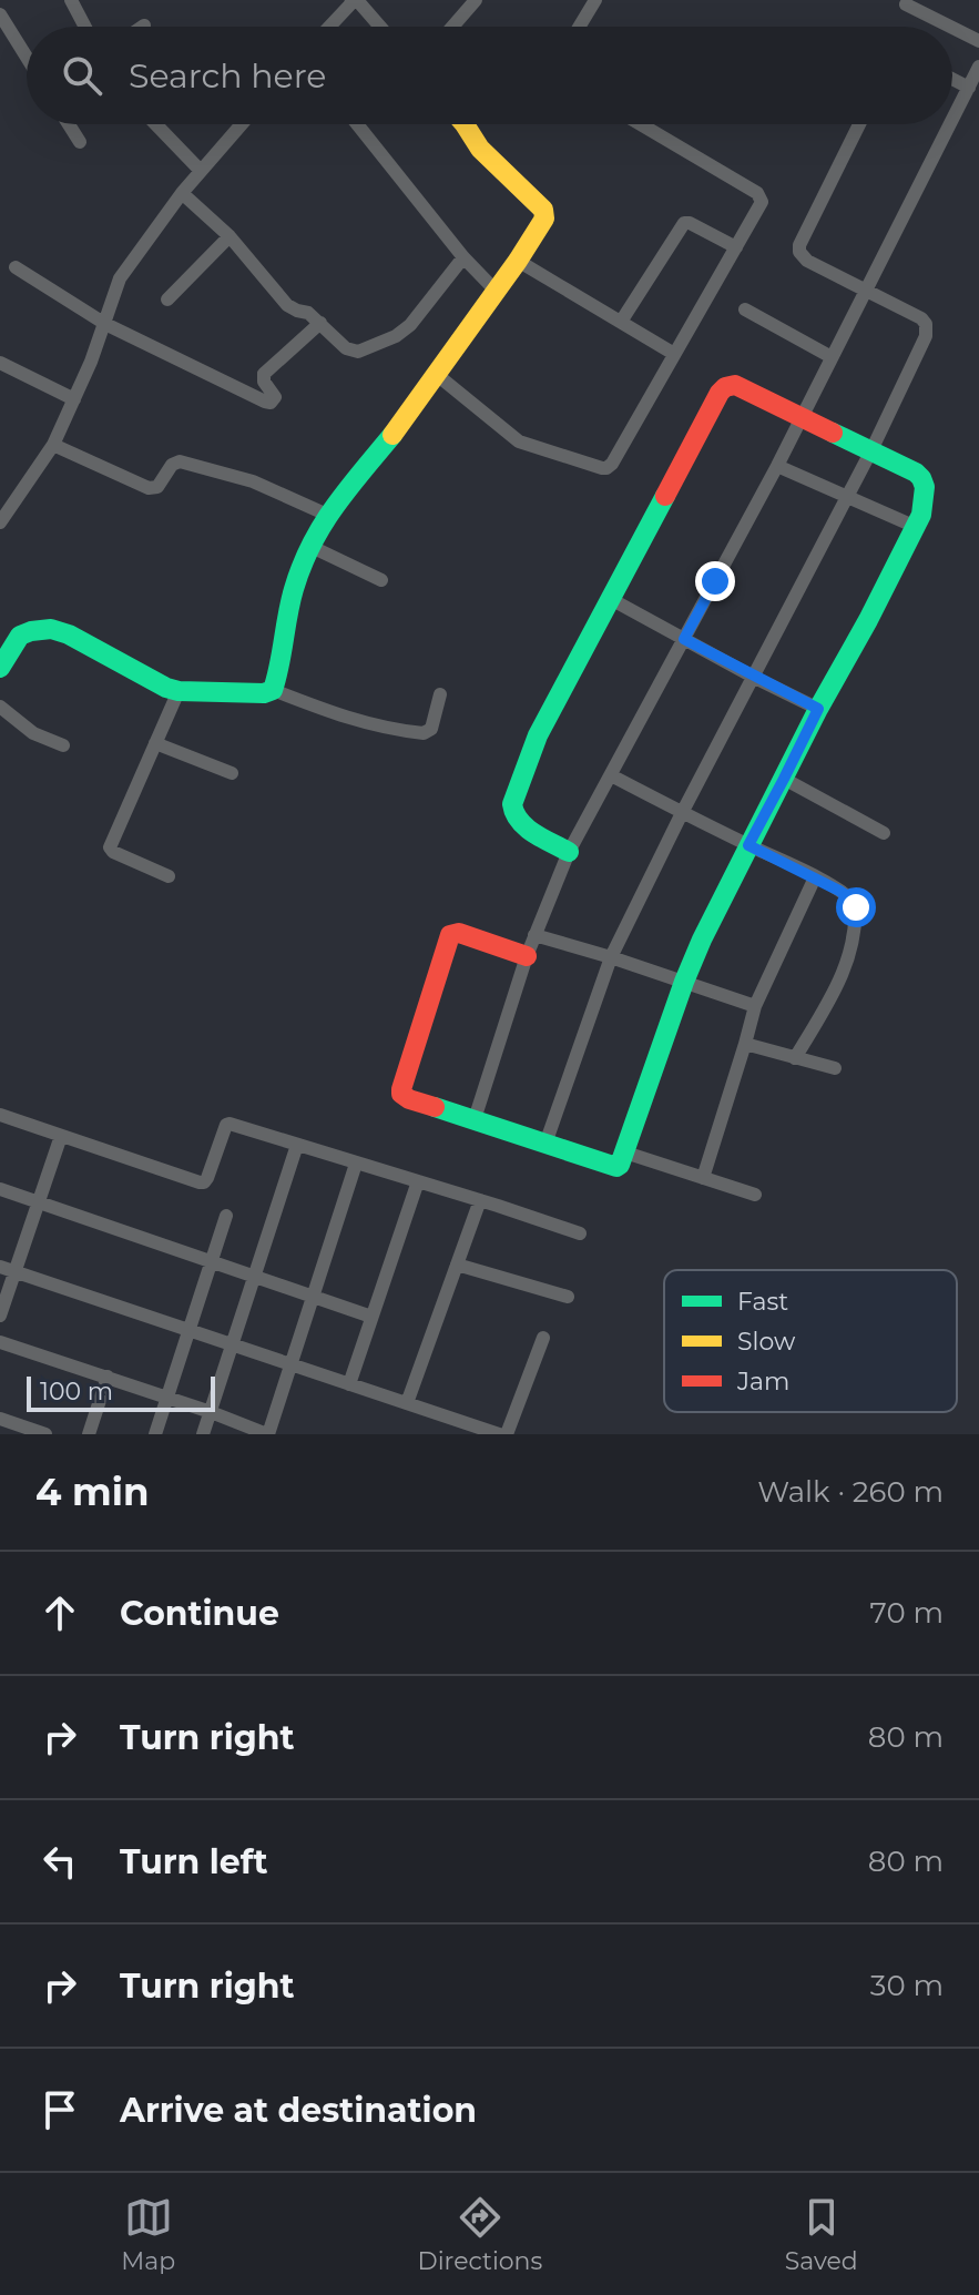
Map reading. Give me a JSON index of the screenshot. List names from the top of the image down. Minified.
{"legend":["Fast","Slow","Jam"],"scale_bar":"100 m","page":{"search":"Search here","scale":"100 m","heading":["4 min","Walk · 260 m"],"list":[["Continue","70 m"],["Turn right","80 m"],["Turn left","80 m"],["Turn right","30 m"],"Arrive at destination"],"nav":["Map","Directions","Saved"]}}
